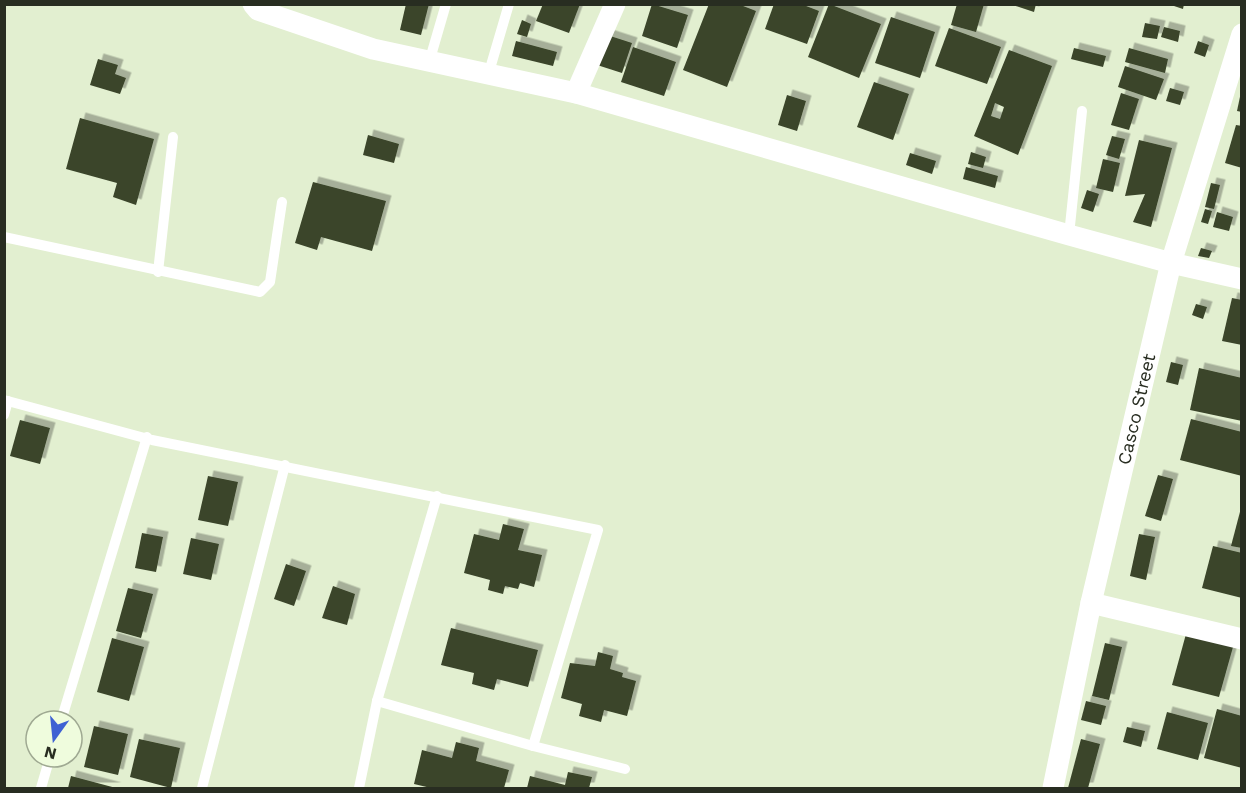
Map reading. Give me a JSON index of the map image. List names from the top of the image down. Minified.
{"streets":{"street":["Casco Street"]},"north":"bottom"}
